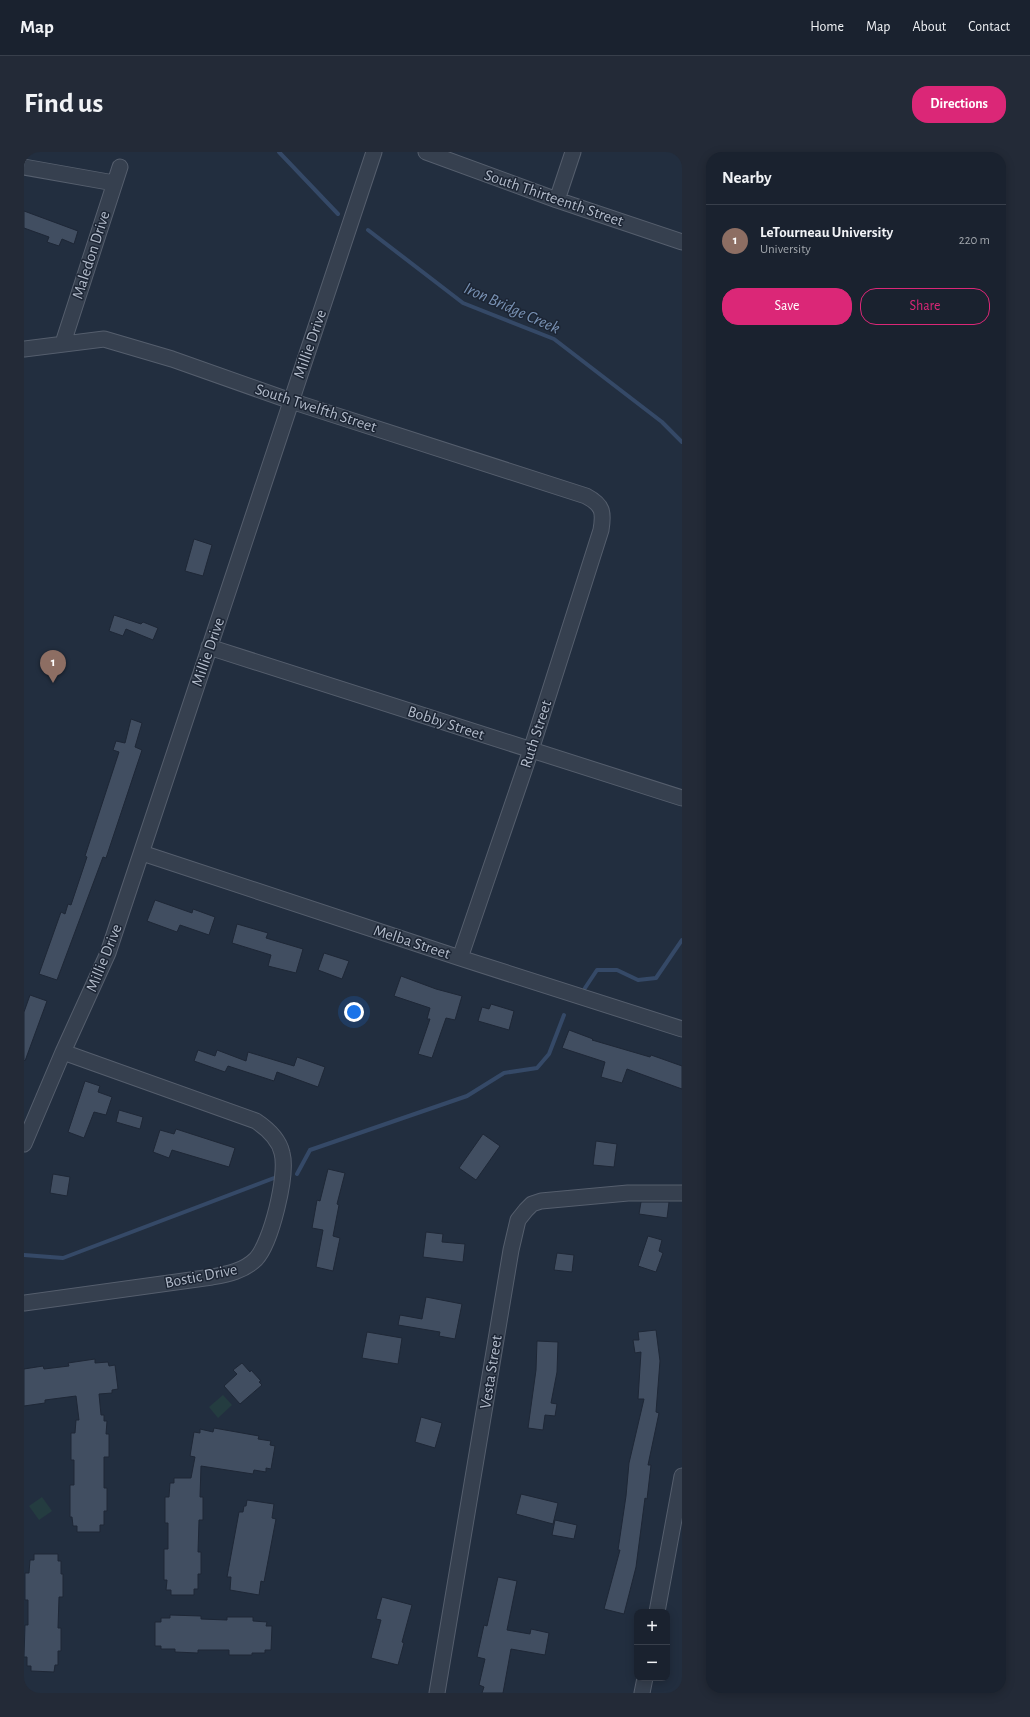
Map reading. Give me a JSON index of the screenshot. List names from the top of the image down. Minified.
{"streets":{"street":["South Thirteenth Street","Maledon Drive","Millie Drive","South Twelfth Street","Bobby Street","Ruth Street","Melba Street","Bostic Drive","Vesta Street"]},"crossings":[["Maledon Drive","South Twelfth Street"],["Millie Drive","South Twelfth Street"],["Millie Drive","Bobby Street"],["Millie Drive","Melba Street"],["Millie Drive","Bostic Drive"],["South Twelfth Street","Ruth Street"],["Bobby Street","Ruth Street"],["Ruth Street","Melba Street"]],"water":["Iron Bridge Creek"],"page":{"header":"Map","nav":["Home","Map","About","Contact"],"buttons":["Directions",["Save","Share"]],"title":"Find us","heading":"Nearby","list":[{"mark":"1","name":"LeTourneau University","note":"University","value":"220 m"}],"pins":"1","map_buttons":["+","−"]}}
